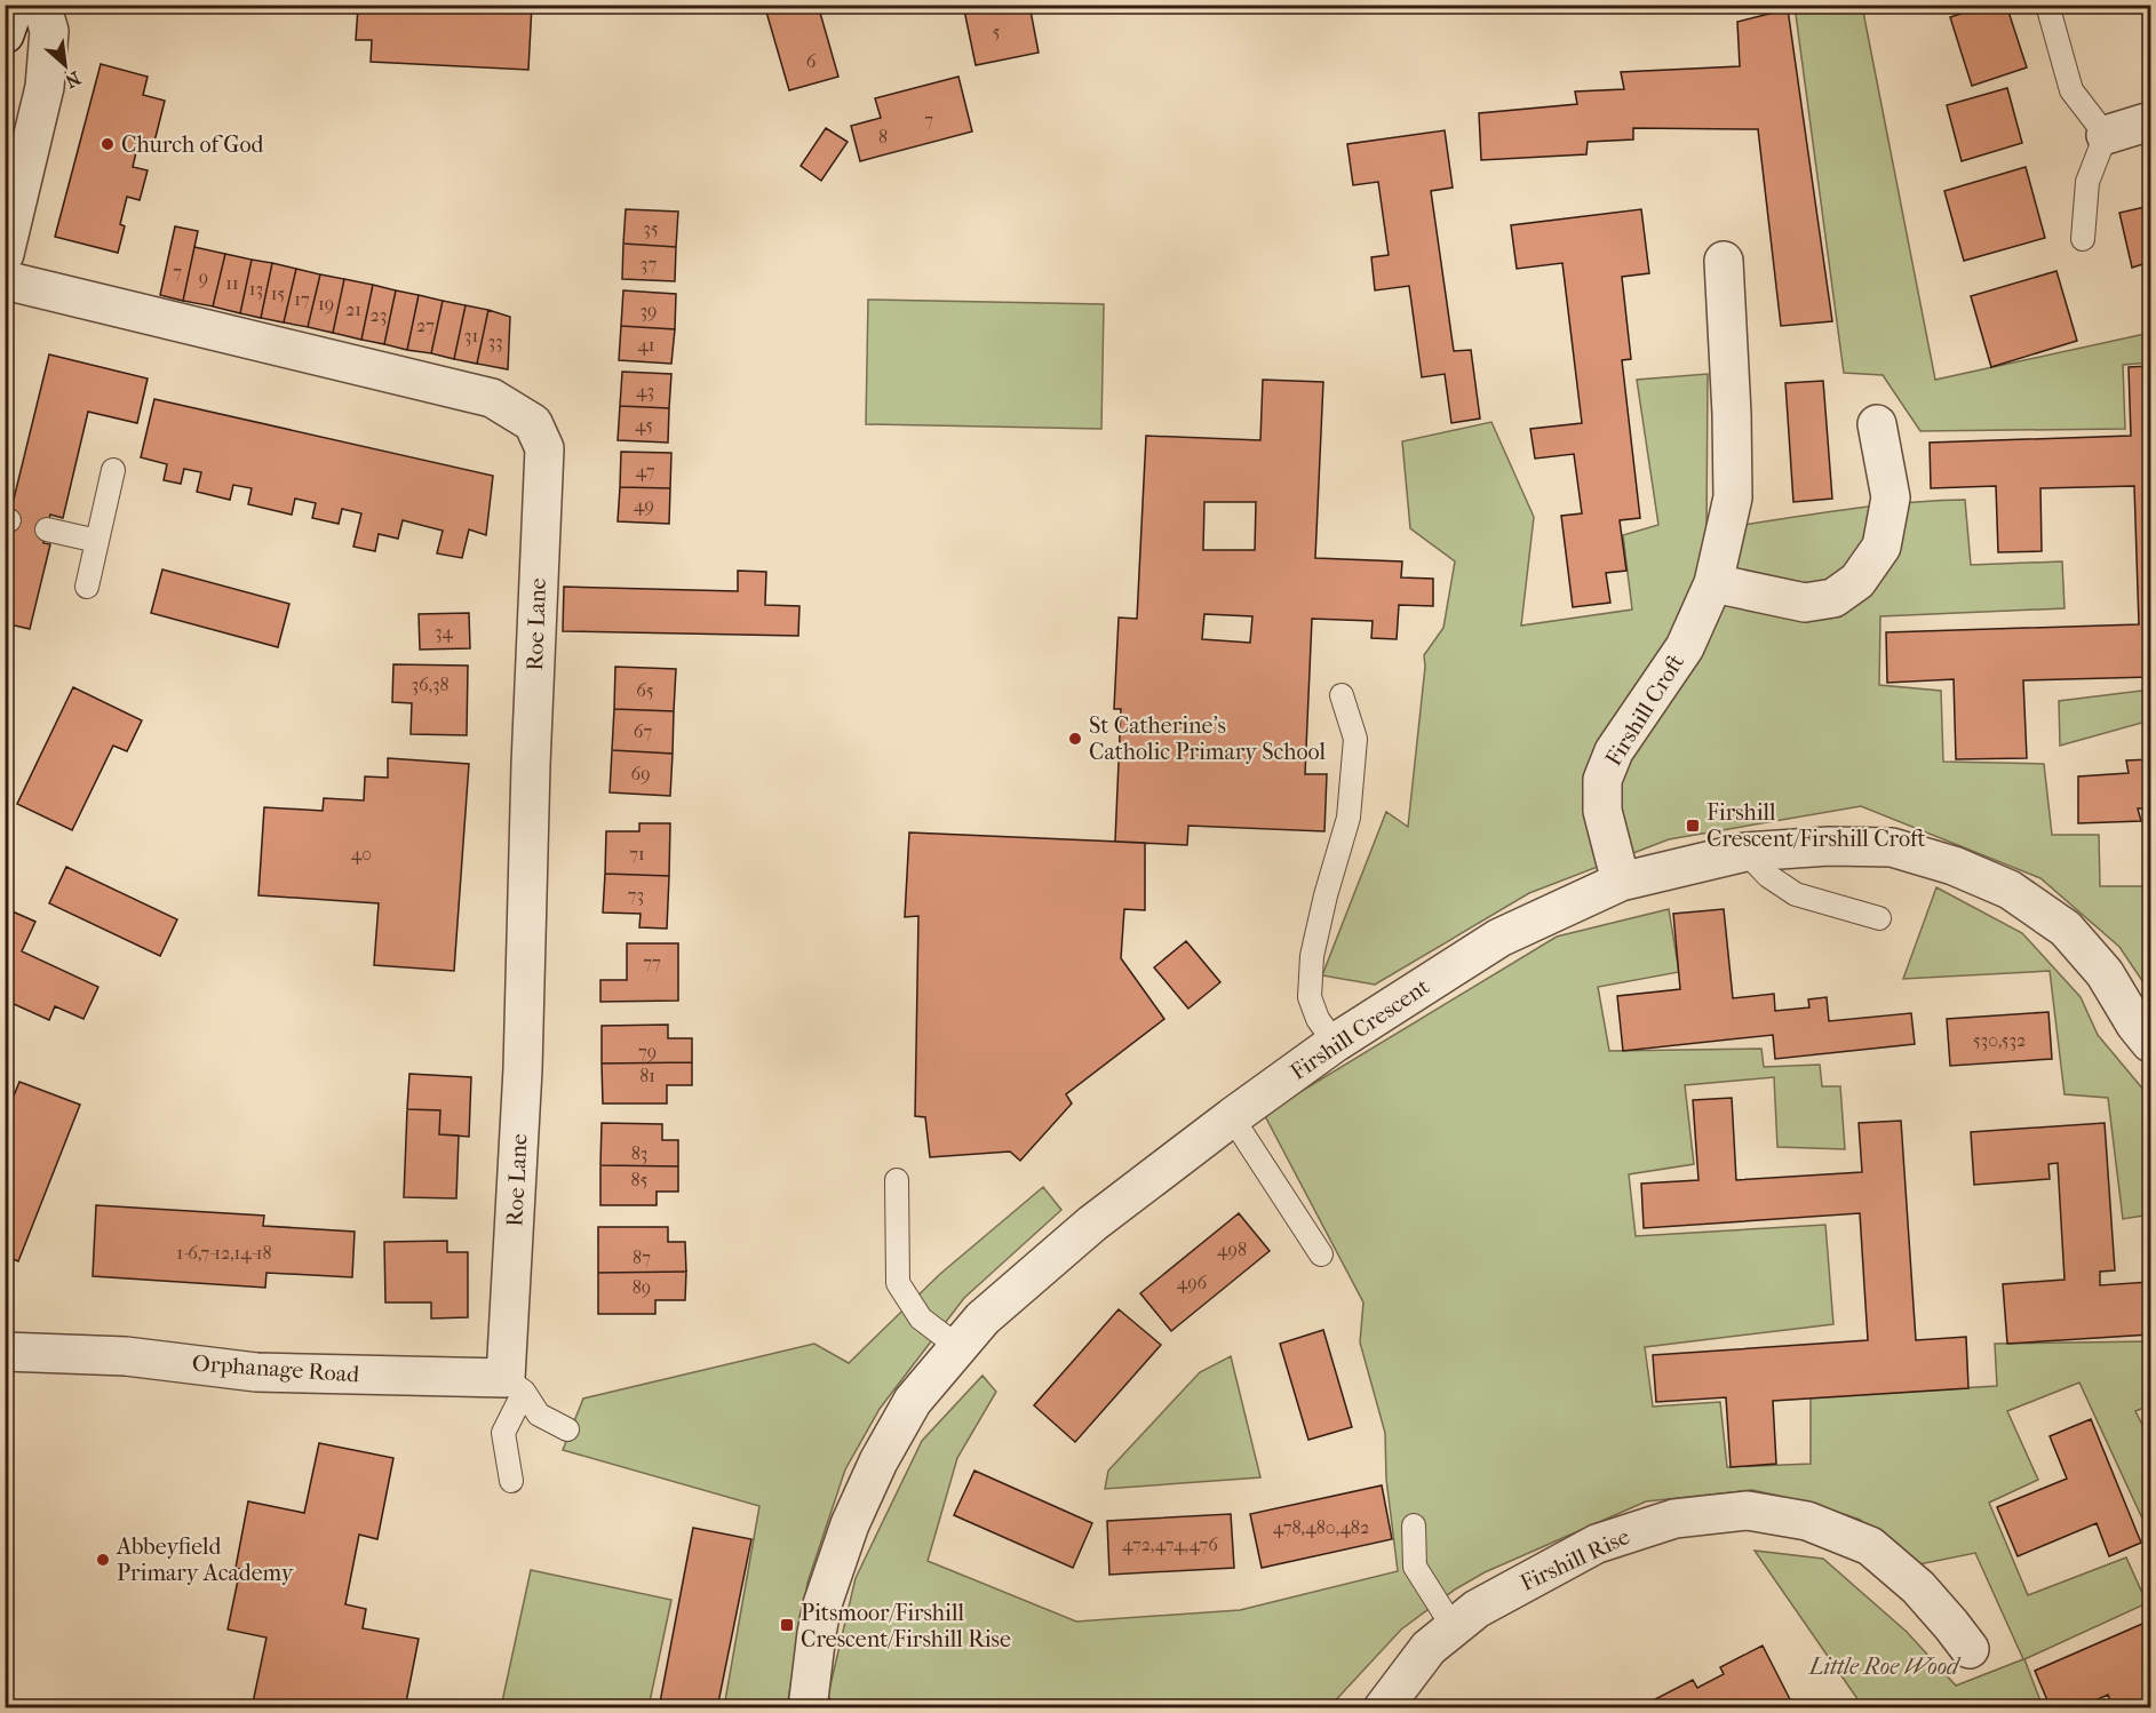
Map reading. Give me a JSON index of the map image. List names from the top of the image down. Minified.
{"streets":{"street":["Roe Lane","Firshill Croft","Firshill Crescent","Orphanage Road","Firshill Rise"]},"crossings":[["Roe Lane","Orphanage Road"],["Firshill Croft","Firshill Crescent"]],"parks":["Little Roe Wood"],"places":{"other":["Church of God","St Catherine's Catholic Primary School","Abbeyfield Primary Academy"],"transit":["Firshill Crescent/Firshill Croft","Pitsmoor/Firshill Crescent/Firshill Rise"]},"house_numbers":["5","6","7","8","35","37","7","9","11","13","15","17","19","21","39","23","27","31","33","41","43","45","47","49","34","36,38","65","67","69","40","71","73","77","530,532","79","81","83","85","498","1-6,7-12,14-18","87","496","89","478,480,482","472,474,476"],"north":"bottom right"}
